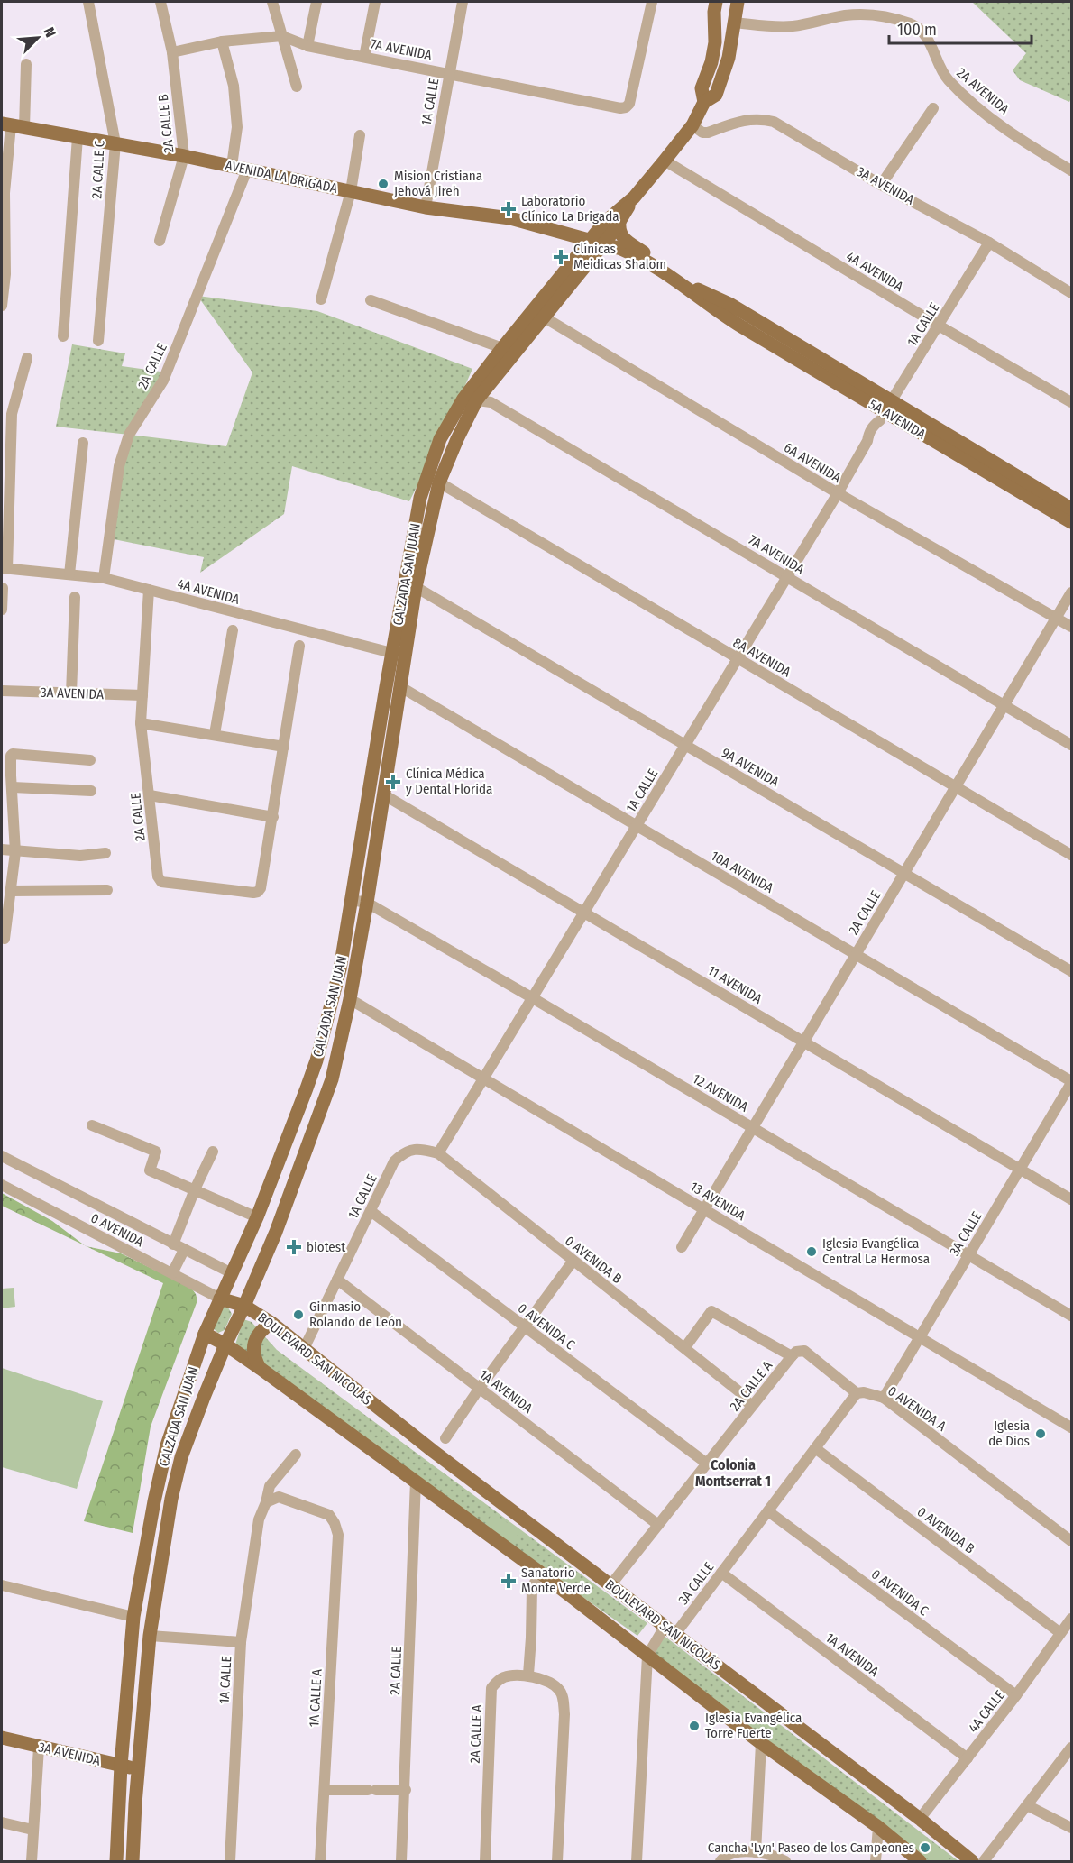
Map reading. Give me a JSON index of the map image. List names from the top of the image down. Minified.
{"streets":{"main road":["AVENIDA LA BRIGADA","3A AVENIDA","5A AVENIDA","CALZADA SAN JUAN","BOULEVARD SAN NICOLÁS"],"street":["7A AVENIDA","2A AVENIDA","1A CALLE","2A CALLE B","2A CALLE C","4A AVENIDA","2A CALLE","6A AVENIDA","8A AVENIDA","9A AVENIDA","10A AVENIDA","11 AVENIDA","12 AVENIDA","13 AVENIDA","0 AVENIDA","3A CALLE","0 AVENIDA B","0 AVENIDA C","2A CALLE A","1A AVENIDA","0 AVENIDA A","1A CALLE A","4A CALLE"]},"crossings":[["7A AVENIDA","1A CALLE"],["7A AVENIDA","2A CALLE B"],["7A AVENIDA","2A CALLE"],["7A AVENIDA","CALZADA SAN JUAN"],["2A AVENIDA","CALZADA SAN JUAN"],["1A CALLE","AVENIDA LA BRIGADA"],["1A CALLE","3A AVENIDA"],["1A CALLE","4A AVENIDA"],["1A CALLE","5A AVENIDA"],["1A CALLE","6A AVENIDA"],["1A CALLE","8A AVENIDA"],["1A CALLE","9A AVENIDA"],["1A CALLE","10A AVENIDA"],["1A CALLE","11 AVENIDA"],["1A CALLE","12 AVENIDA"],["1A CALLE","13 AVENIDA"],["1A CALLE","0 AVENIDA B"],["1A CALLE","0 AVENIDA C"],["1A CALLE","BOULEVARD SAN NICOLÁS"],["1A CALLE","1A AVENIDA"],["1A CALLE","1A CALLE A"],["2A CALLE B","AVENIDA LA BRIGADA"],["2A CALLE C","AVENIDA LA BRIGADA"],["AVENIDA LA BRIGADA","2A CALLE"],["AVENIDA LA BRIGADA","5A AVENIDA"],["3A AVENIDA","2A CALLE"],["3A AVENIDA","CALZADA SAN JUAN"],["4A AVENIDA","2A CALLE"],["4A AVENIDA","CALZADA SAN JUAN"],["2A CALLE","6A AVENIDA"],["2A CALLE","8A AVENIDA"],["2A CALLE","9A AVENIDA"],["2A CALLE","10A AVENIDA"],["2A CALLE","11 AVENIDA"],["2A CALLE","12 AVENIDA"],["2A CALLE","13 AVENIDA"],["5A AVENIDA","CALZADA SAN JUAN"],["6A AVENIDA","CALZADA SAN JUAN"],["CALZADA SAN JUAN","8A AVENIDA"],["CALZADA SAN JUAN","9A AVENIDA"],["CALZADA SAN JUAN","10A AVENIDA"],["CALZADA SAN JUAN","11 AVENIDA"],["CALZADA SAN JUAN","12 AVENIDA"],["CALZADA SAN JUAN","13 AVENIDA"],["CALZADA SAN JUAN","0 AVENIDA"],["CALZADA SAN JUAN","BOULEVARD SAN NICOLÁS"],["10A AVENIDA","3A CALLE"],["11 AVENIDA","3A CALLE"],["12 AVENIDA","3A CALLE"],["13 AVENIDA","3A CALLE"],["0 AVENIDA","BOULEVARD SAN NICOLÁS"],["3A CALLE","0 AVENIDA B"],["3A CALLE","0 AVENIDA C"],["3A CALLE","BOULEVARD SAN NICOLÁS"],["3A CALLE","1A AVENIDA"],["3A CALLE","0 AVENIDA A"],["0 AVENIDA B","2A CALLE A"],["0 AVENIDA B","0 AVENIDA A"],["0 AVENIDA B","4A CALLE"],["0 AVENIDA C","2A CALLE A"],["0 AVENIDA C","4A CALLE"],["BOULEVARD SAN NICOLÁS","2A CALLE A"],["BOULEVARD SAN NICOLÁS","4A CALLE"],["2A CALLE A","1A AVENIDA"],["2A CALLE A","0 AVENIDA A"],["1A AVENIDA","4A CALLE"]],"districts":["Colonia Montserrat 1"],"places":{"other":["Mision Cristiana Jehová Jireh","Iglesia Evangélica Central La Hermosa","Ginmasio Rolando de León","Iglesia de Dios","Iglesia Evangélica Torre Fuerte","Cancha 'Lyn' Paseo de los Campeones"],"health":["Laboratorio Clínico La Brigada","Clínicas Meidicas Shalom","Clínica Médica y Dental Florida","biotest","Sanatorio Monte Verde"]},"scale_bar":"100 m","north":"top right"}
